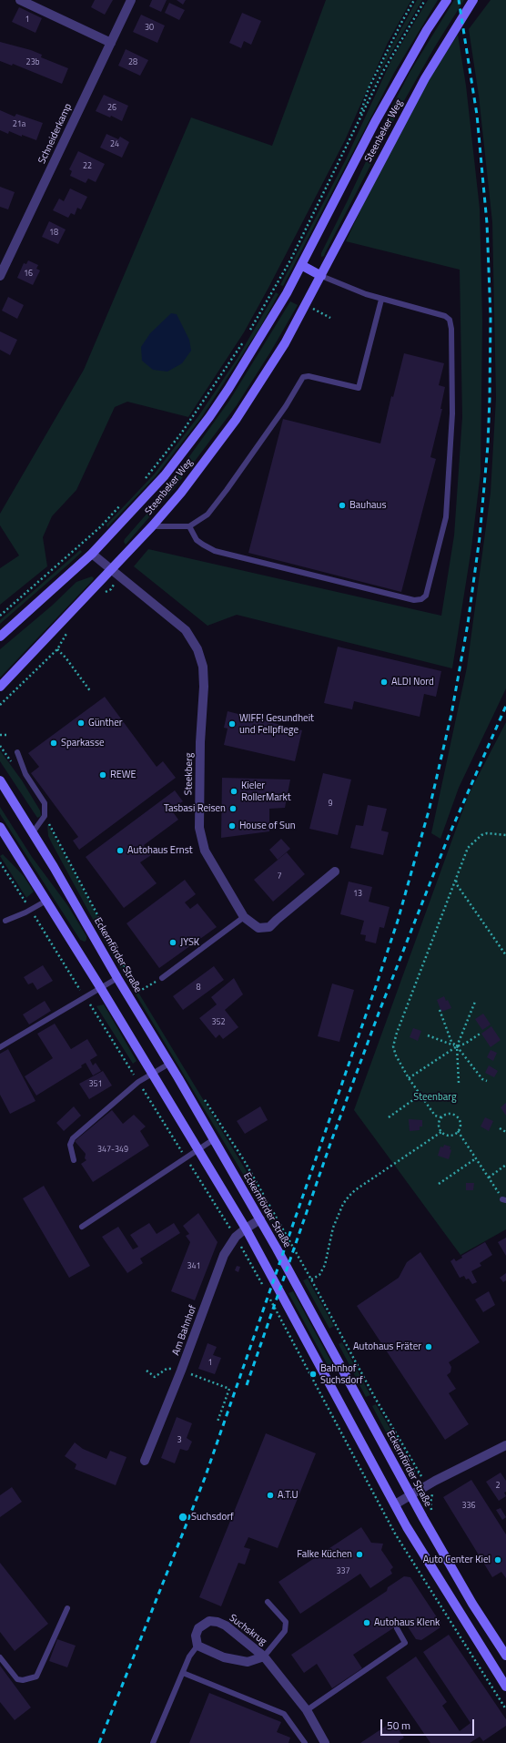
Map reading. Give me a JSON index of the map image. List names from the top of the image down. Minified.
{"streets":{"main road":["Steenbeker Weg","Eckernförder Straße"],"street":["Schneiderkamp","Steekberg","Am Bahnhof","Suchskrug"]},"crossings":[["Steenbeker Weg","Steekberg"],["Eckernförder Straße","Am Bahnhof"]],"parks":["Steenbarg"],"places":["Bauhaus","ALDI Nord","Günther","WIFF! Gesundheit und Fellpflege","Sparkasse","REWE","Kieler RollerMarkt","Tasbasi Reisen","House of Sun","Autohaus Ernst","JYSK","Autohaus Fräter","Bahnhof Suchsdorf","A.T.U","Suchsdorf","Falke Küchen","Auto Center Kiel","Autohaus Klenk"],"house_numbers":["1","30","23b","28","26","21a","24","22","18","16","9","7","13","8","352","351","347-349","341","1","3","2","336","337"],"scale_bar":"50 m"}
